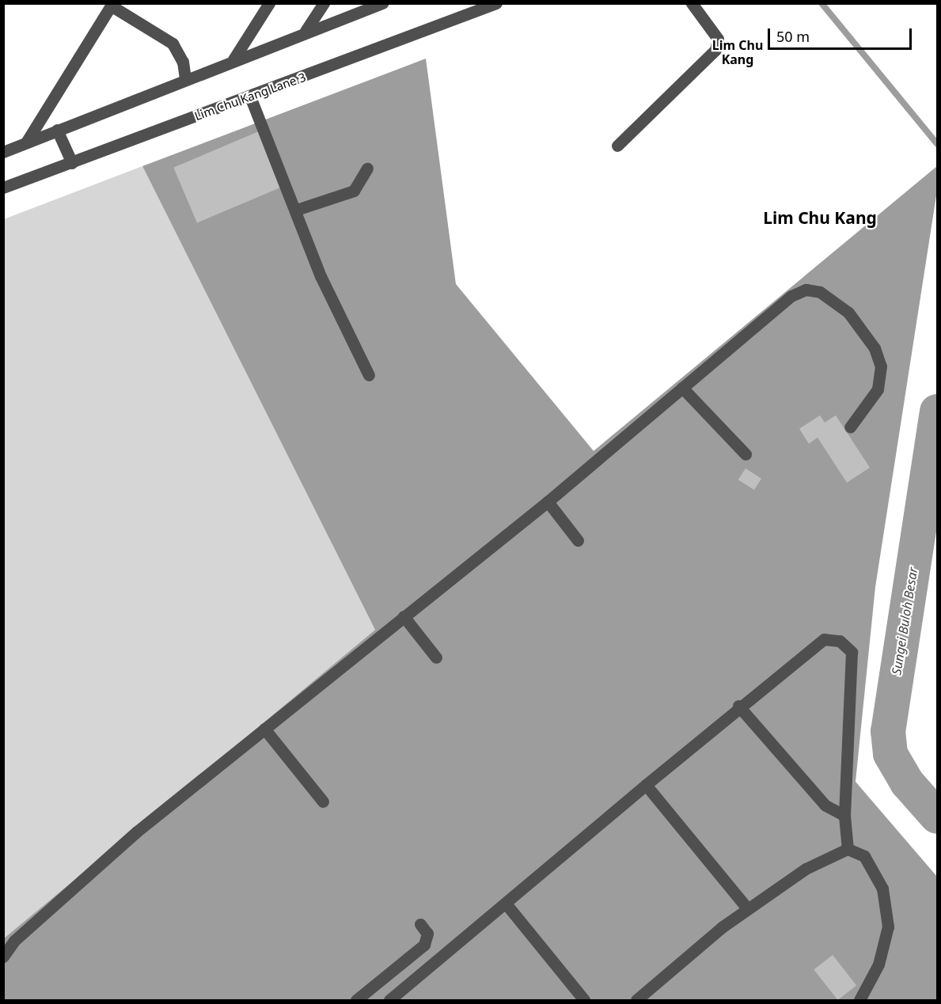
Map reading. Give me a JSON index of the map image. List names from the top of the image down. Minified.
{"streets":{"street":["Lim Chu Kang Lane 3"]},"districts":["Lim Chu Kang","Lim Chu Kang"],"water":["Sungei Buloh Besar"],"scale_bar":"50 m"}
